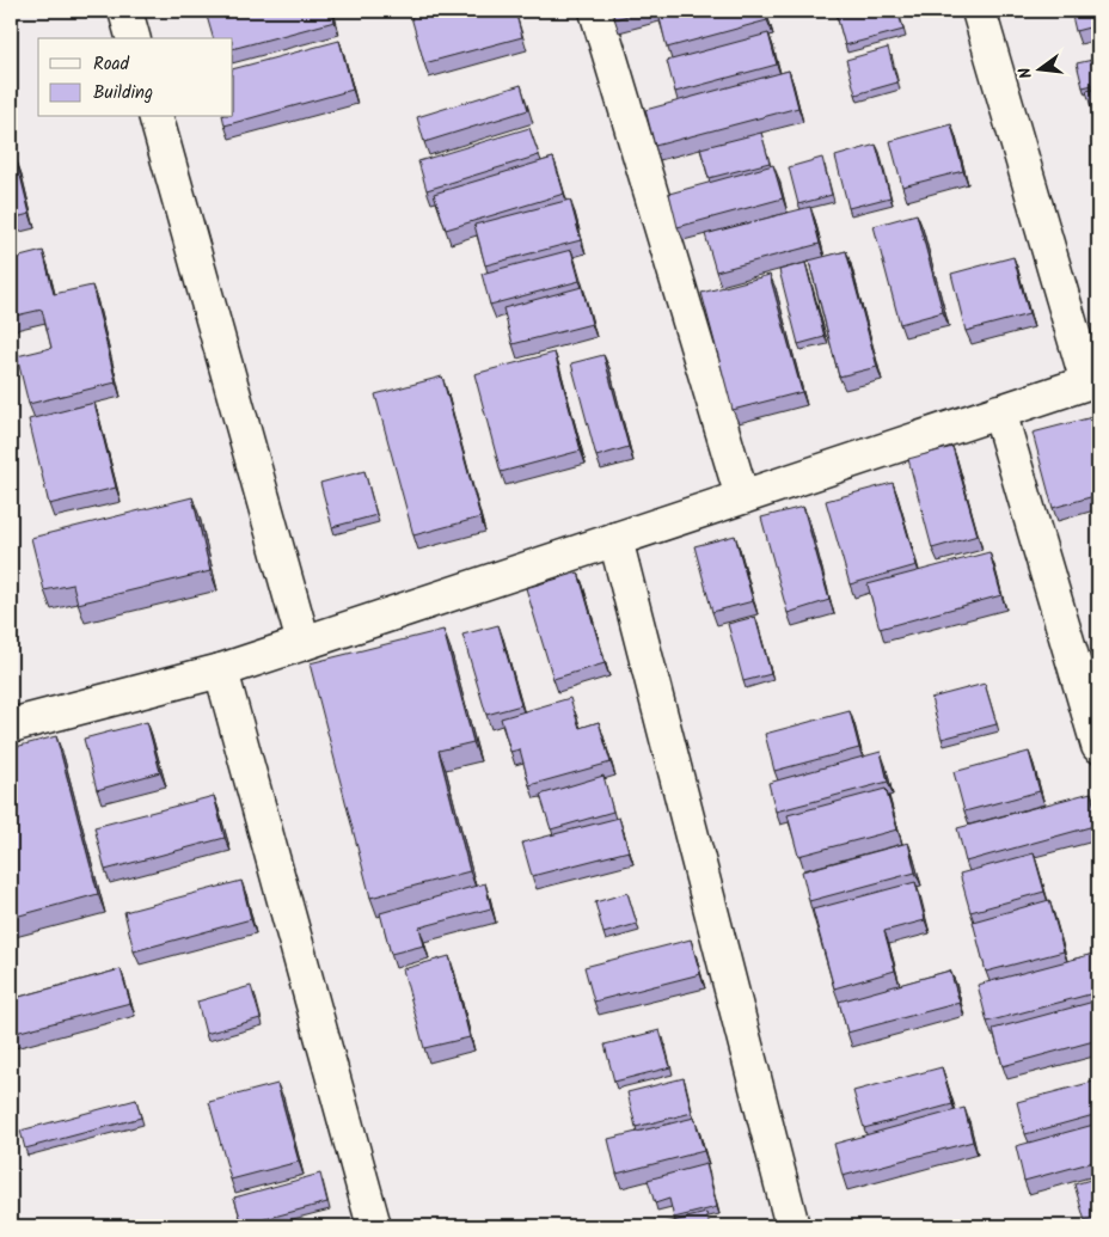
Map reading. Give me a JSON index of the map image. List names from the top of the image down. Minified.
{"legend":["Road","Building"],"north":"left"}
